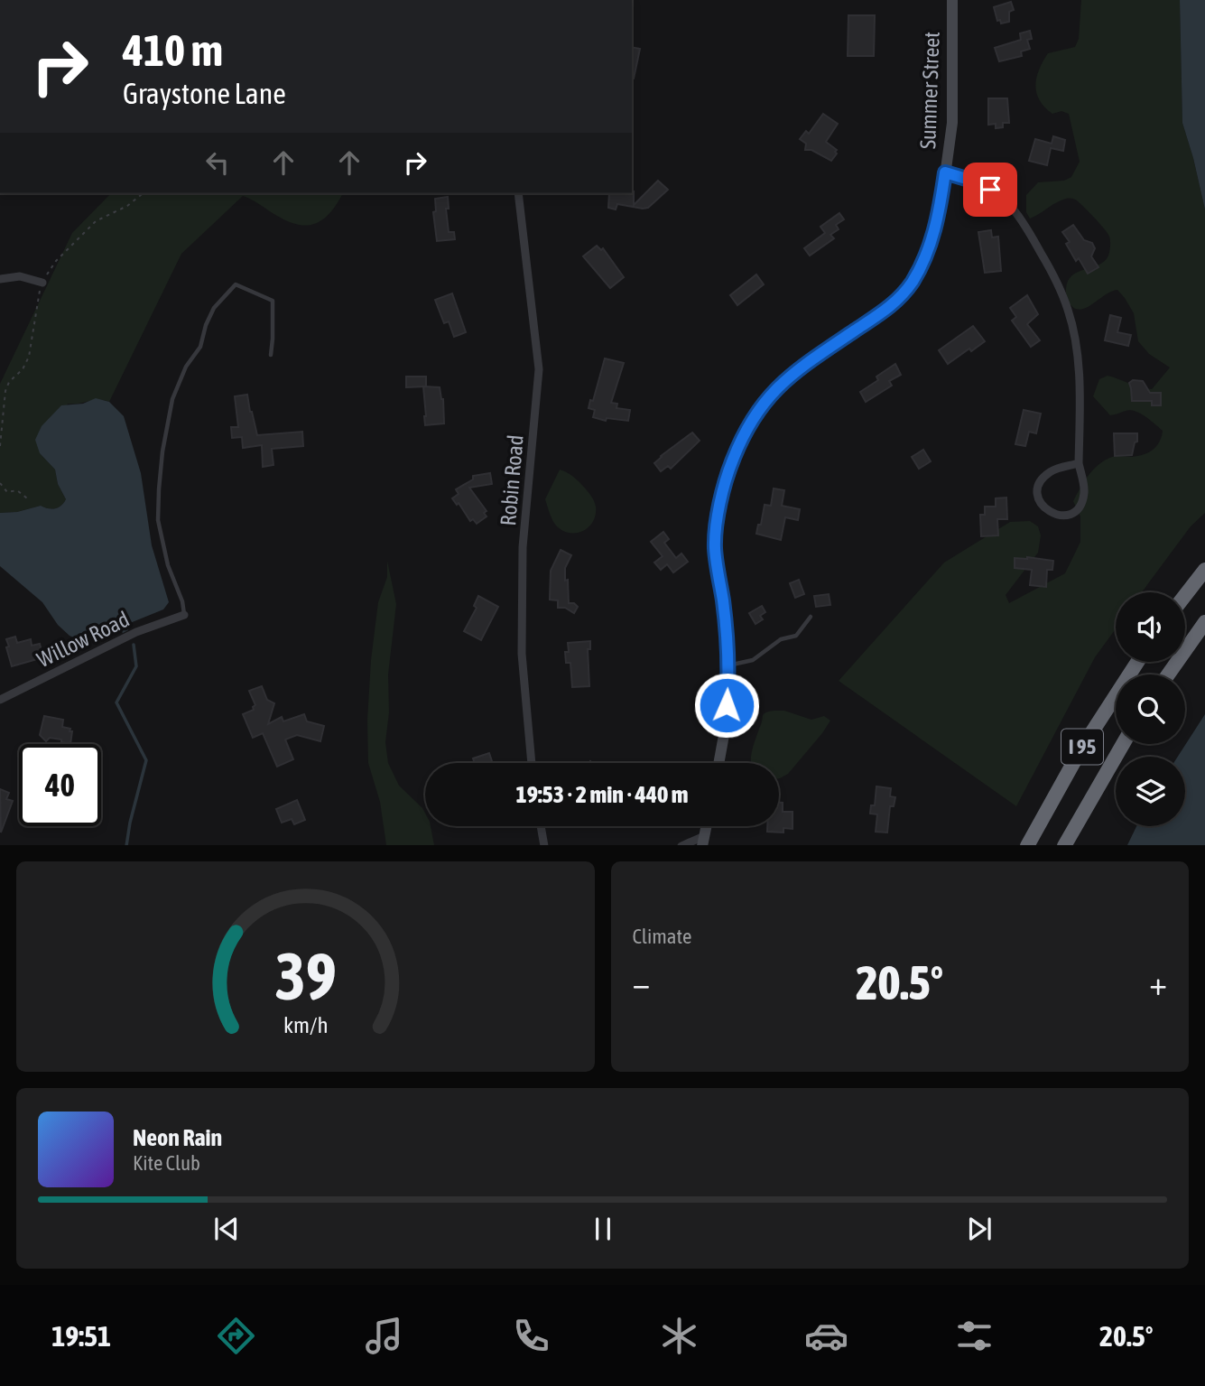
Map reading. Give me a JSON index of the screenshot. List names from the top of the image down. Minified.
{"streets":{"highway":["I 95"],"street":["Summer Street","Robin Road","Willow Road"]},"page":{"turn":["410 m","Graystone Lane"],"limit":"40","trip":"19:53 · 2 min · 440 m","tile":"Climate","heat":["−","20.5°","+"],"song":["Neon Rain","Kite Club"],"tabs":["19:51","20.5°"],"gauge":["39","km/h"]}}
